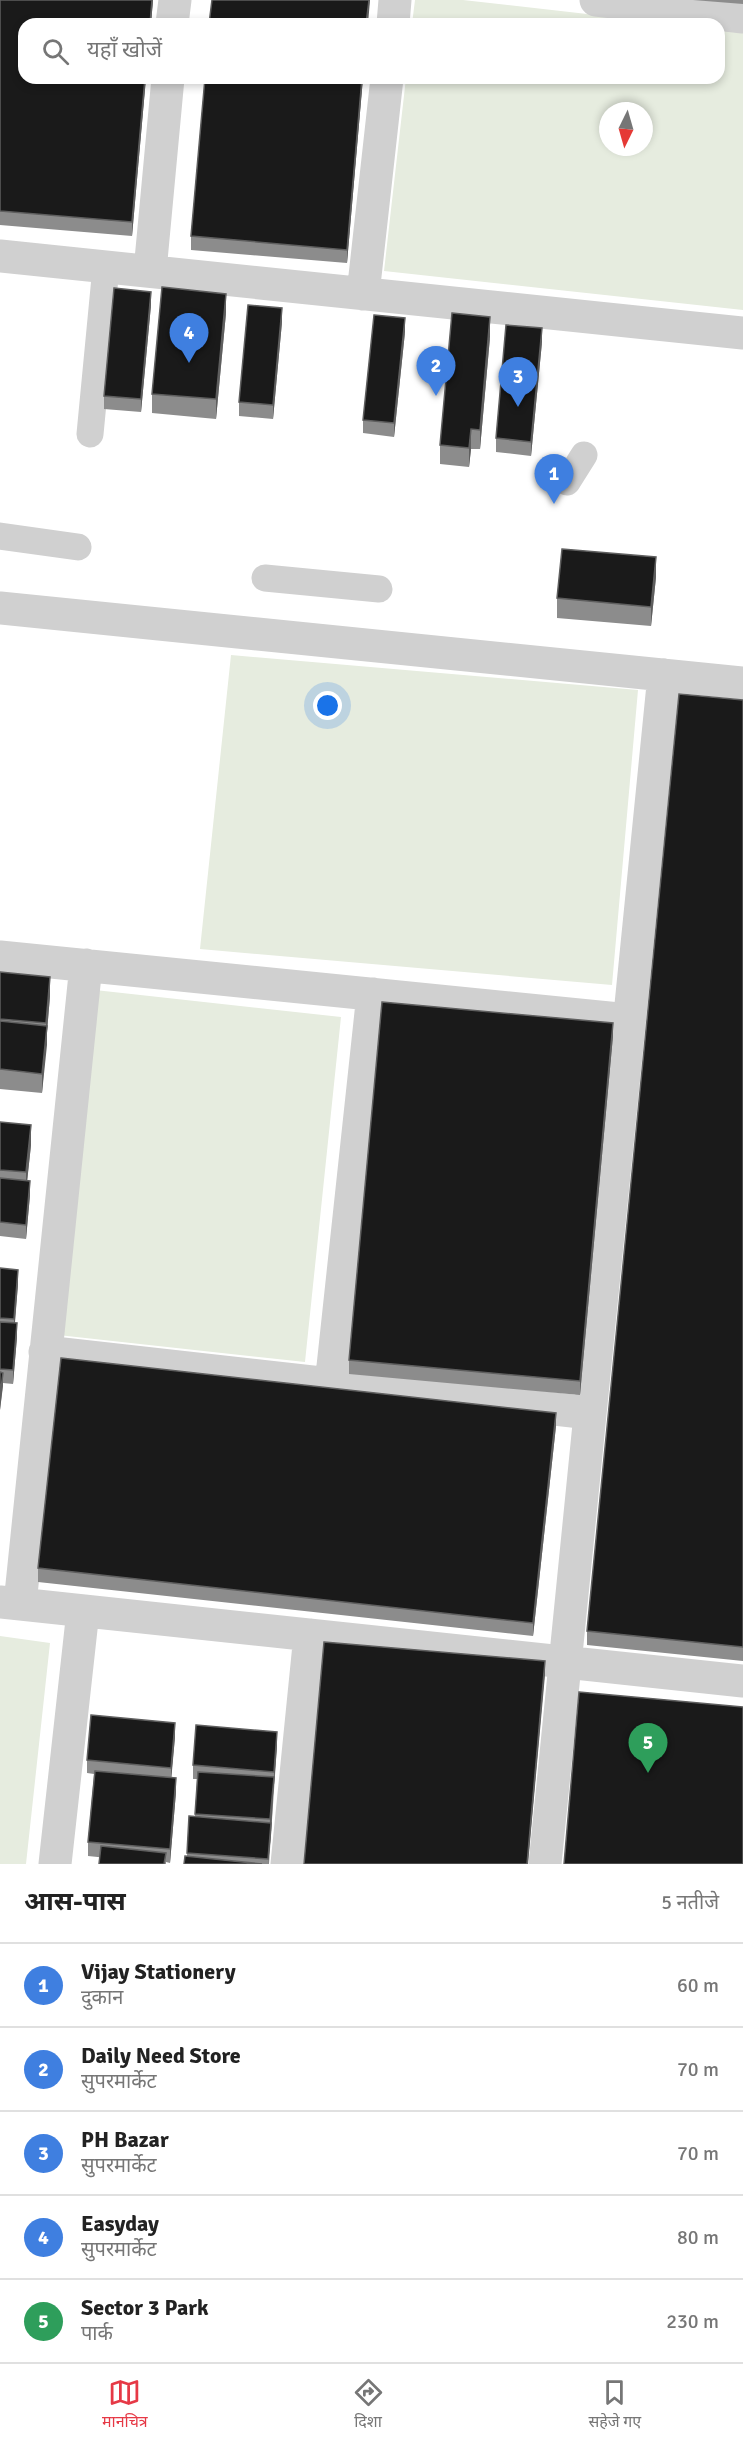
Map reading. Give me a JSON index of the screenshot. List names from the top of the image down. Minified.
{"north":"bottom","page":{"search":"यहाँ खोजें","pins":["4","2","3","1","5"],"heading":["आस-पास","5 नतीजे"],"list":[{"mark":"1","name":"Vijay Stationery","note":"दुकान","value":"60 m"},{"mark":"2","name":"Daily Need Store","note":"सुपरमार्केट","value":"70 m"},{"mark":"3","name":"PH Bazar","note":"सुपरमार्केट","value":"70 m"},{"mark":"4","name":"Easyday","note":"सुपरमार्केट","value":"80 m"},{"mark":"5","name":"Sector 3 Park","note":"पार्क","value":"230 m"}],"nav":["मानचित्र","दिशा","सहेजे गए"]}}
